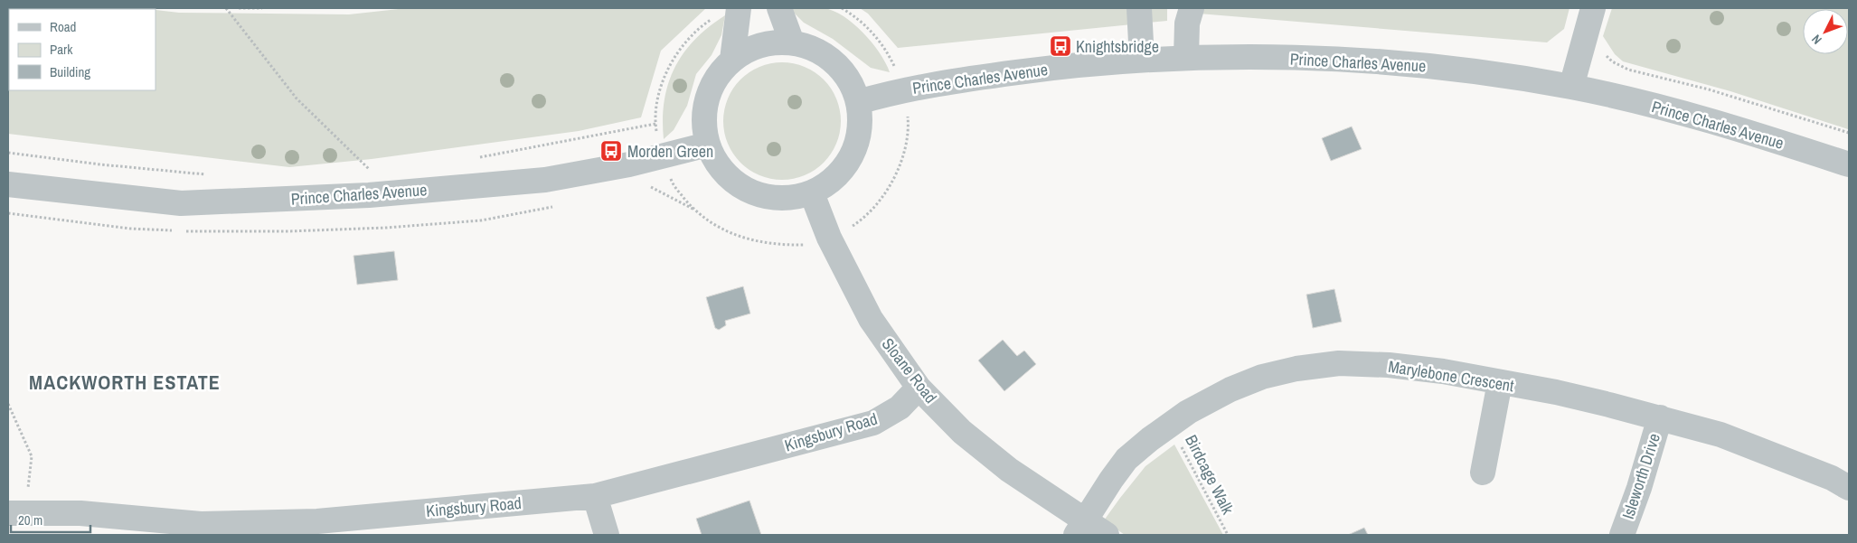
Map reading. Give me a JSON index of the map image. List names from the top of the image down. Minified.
{"streets":{"street":["Prince Charles Avenue","Sloane Road","Marylebone Crescent","Kingsbury Road","Isleworth Drive"],"path":["Birdcage Walk"]},"crossings":[["Prince Charles Avenue","Sloane Road"],["Sloane Road","Marylebone Crescent"],["Sloane Road","Kingsbury Road"],["Marylebone Crescent","Birdcage Walk"],["Marylebone Crescent","Isleworth Drive"]],"districts":["MACKWORTH ESTATE"],"places":{"bus stop":["Knightsbridge","Morden Green"]},"legend":["Road","Park","Building"],"scale_bar":"20 m","north":"bottom left"}
